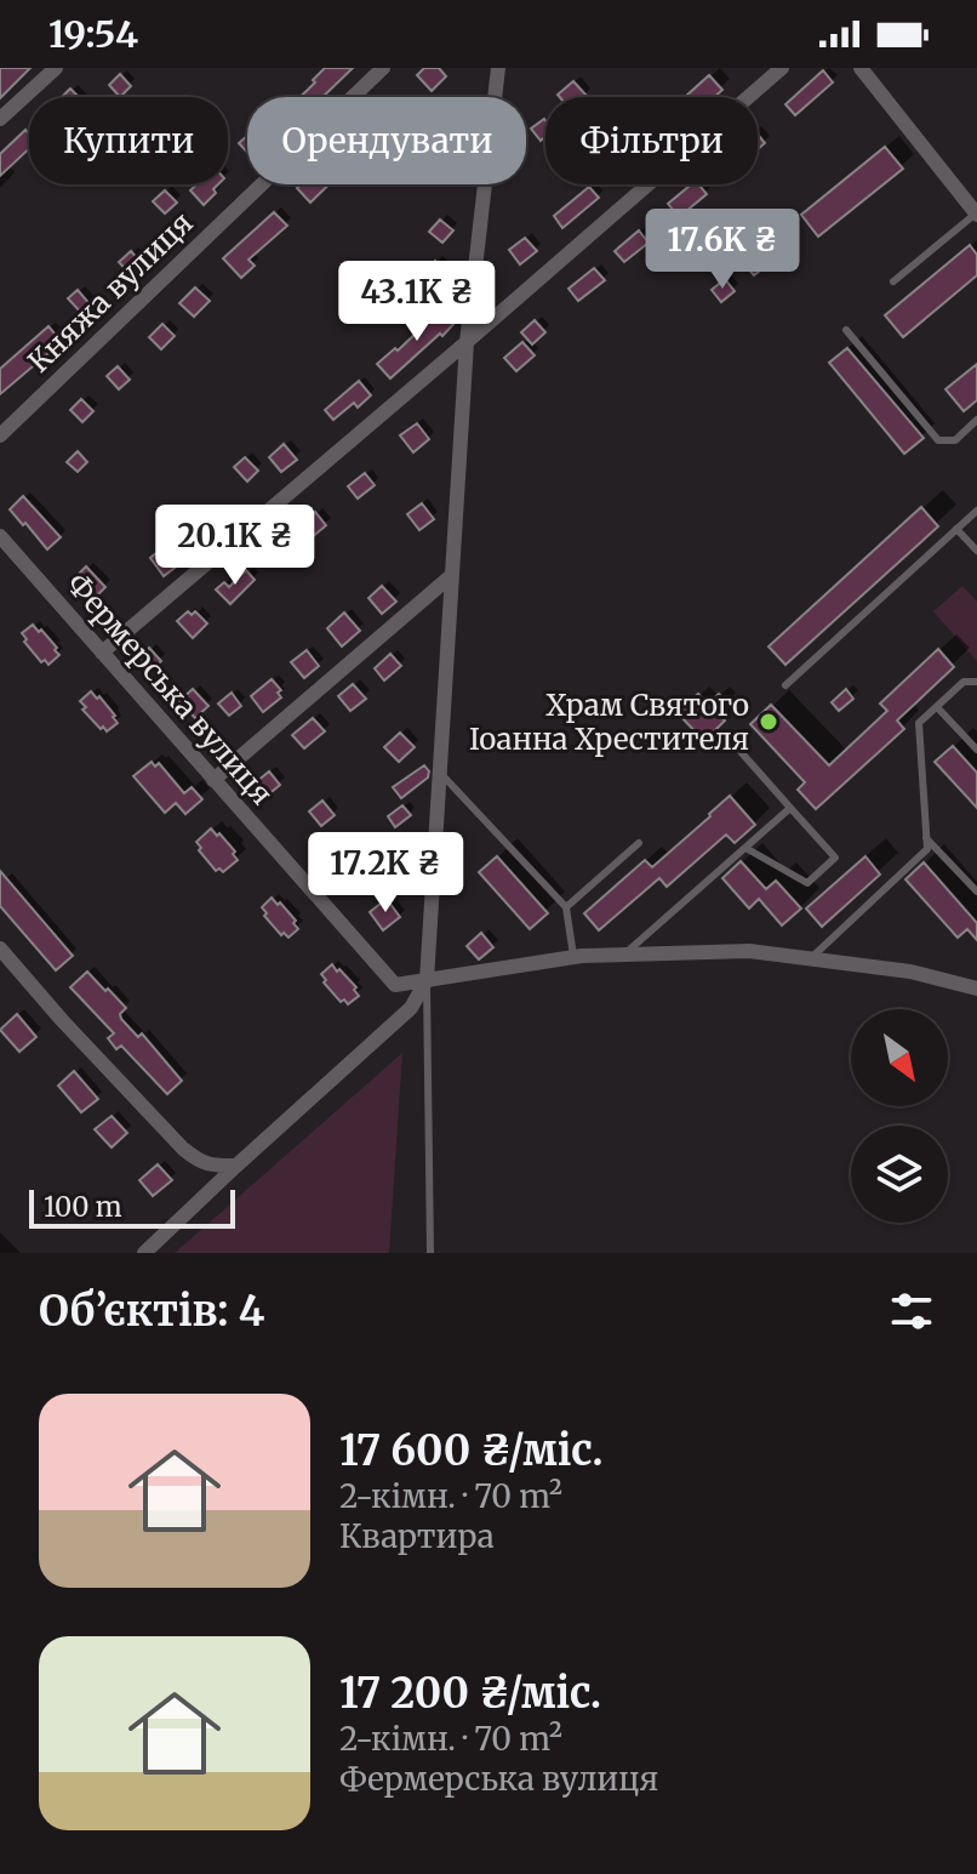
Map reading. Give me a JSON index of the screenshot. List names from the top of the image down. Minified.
{"streets":{"street":["Княжа вулиця","Фермерська вулиця"]},"places":["Храм Святого Іоанна Хрестителя"],"scale_bar":"100 m","north":"bottom right","page":{"status":"19:54","chip":["Купити","Орендувати","Фільтри"],"price":["17.6K ₴","43.1K ₴","20.1K ₴","17.2K ₴"],"scale":"100 m","heading":"Об’єктів: 4","list":[{"name":"17 600 ₴/міс.","note":"2-кімн. · 70 m² · Квартира"},{"name":"17 200 ₴/міс.","note":"2-кімн. · 70 m² · Фермерська вулиця"}]}}
